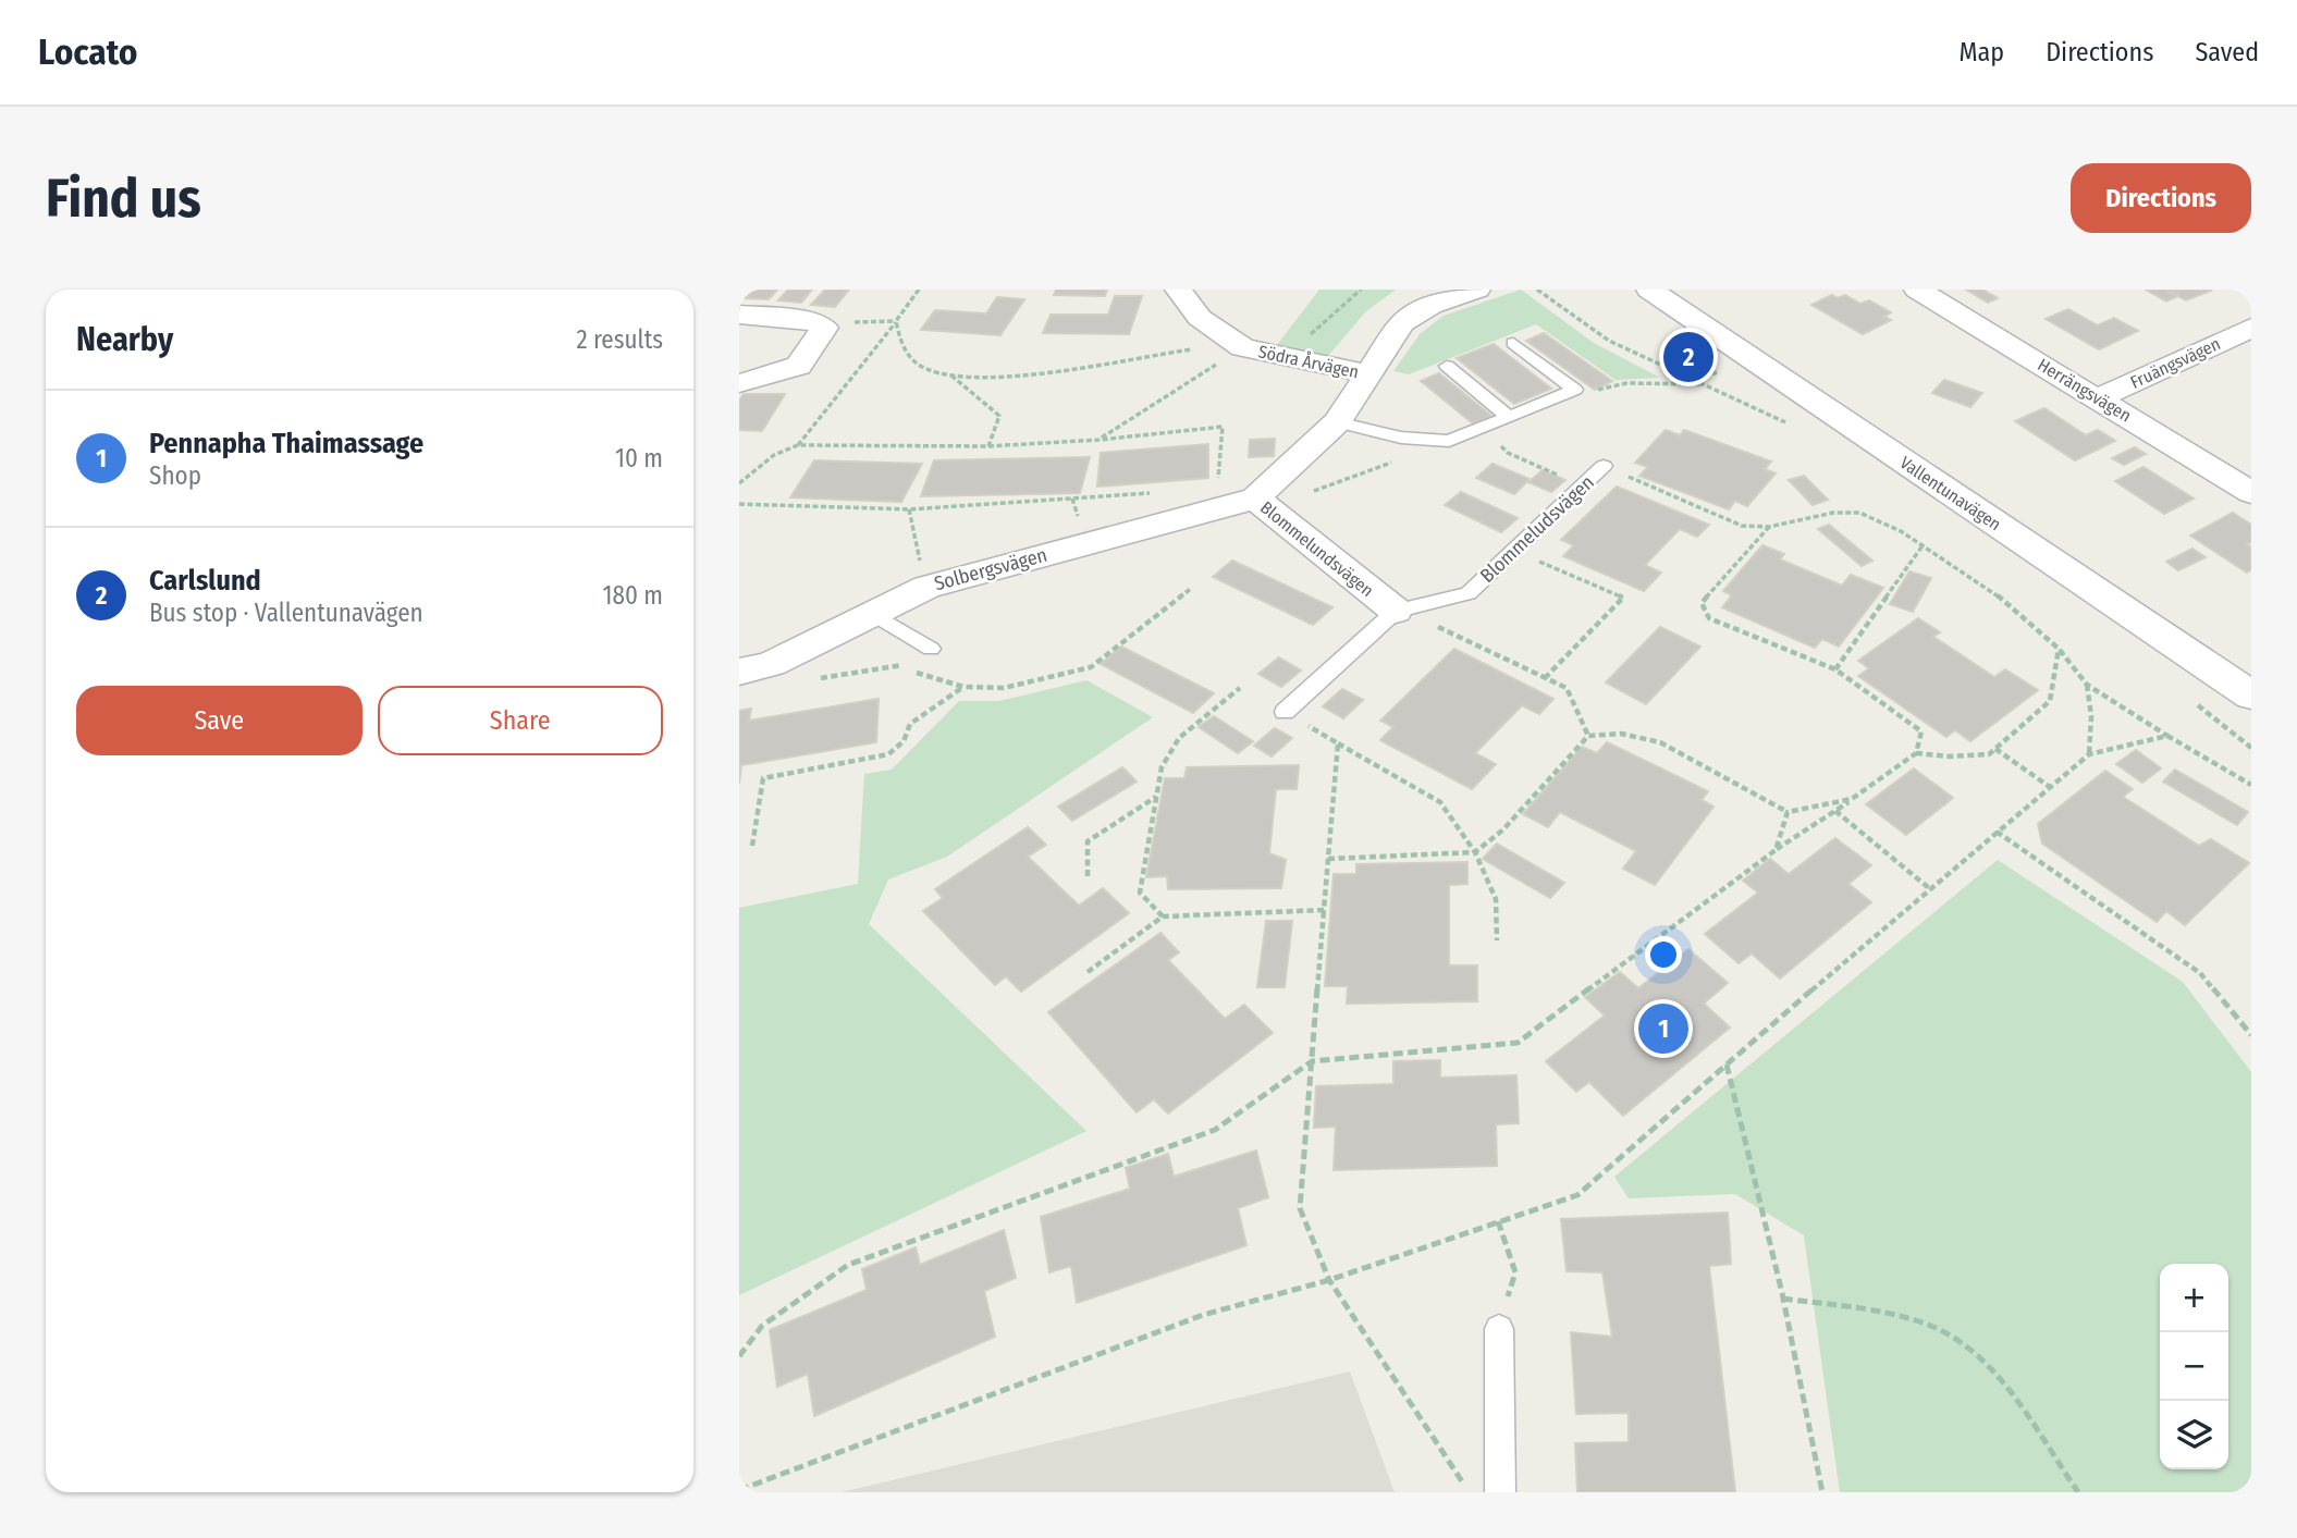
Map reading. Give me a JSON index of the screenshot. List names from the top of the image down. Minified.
{"streets":{"street":["Södra Årvägen","Fruängsvägen","Herrängsvägen","Vallentunavägen","Blommelundsvägen","Solbergsvägen"],"lane":["Blommeludsvägen"]},"crossings":[["Södra Årvägen","Blommelundsvägen"],["Fruängsvägen","Herrängsvägen"],["Blommeludsvägen","Blommelundsvägen"],["Blommelundsvägen","Solbergsvägen"]],"page":{"header":"Locato","nav":["Map","Directions","Saved"],"buttons":["Directions",["Save","Share"]],"title":"Find us","heading":["Nearby","2 results"],"pins":["2","1"],"list":[{"mark":"1","name":"Pennapha Thaimassage","note":"Shop","value":"10 m"},{"mark":"2","name":"Carlslund","note":"Bus stop · Vallentunavägen","value":"180 m"}],"map_buttons":["+","−"]}}
